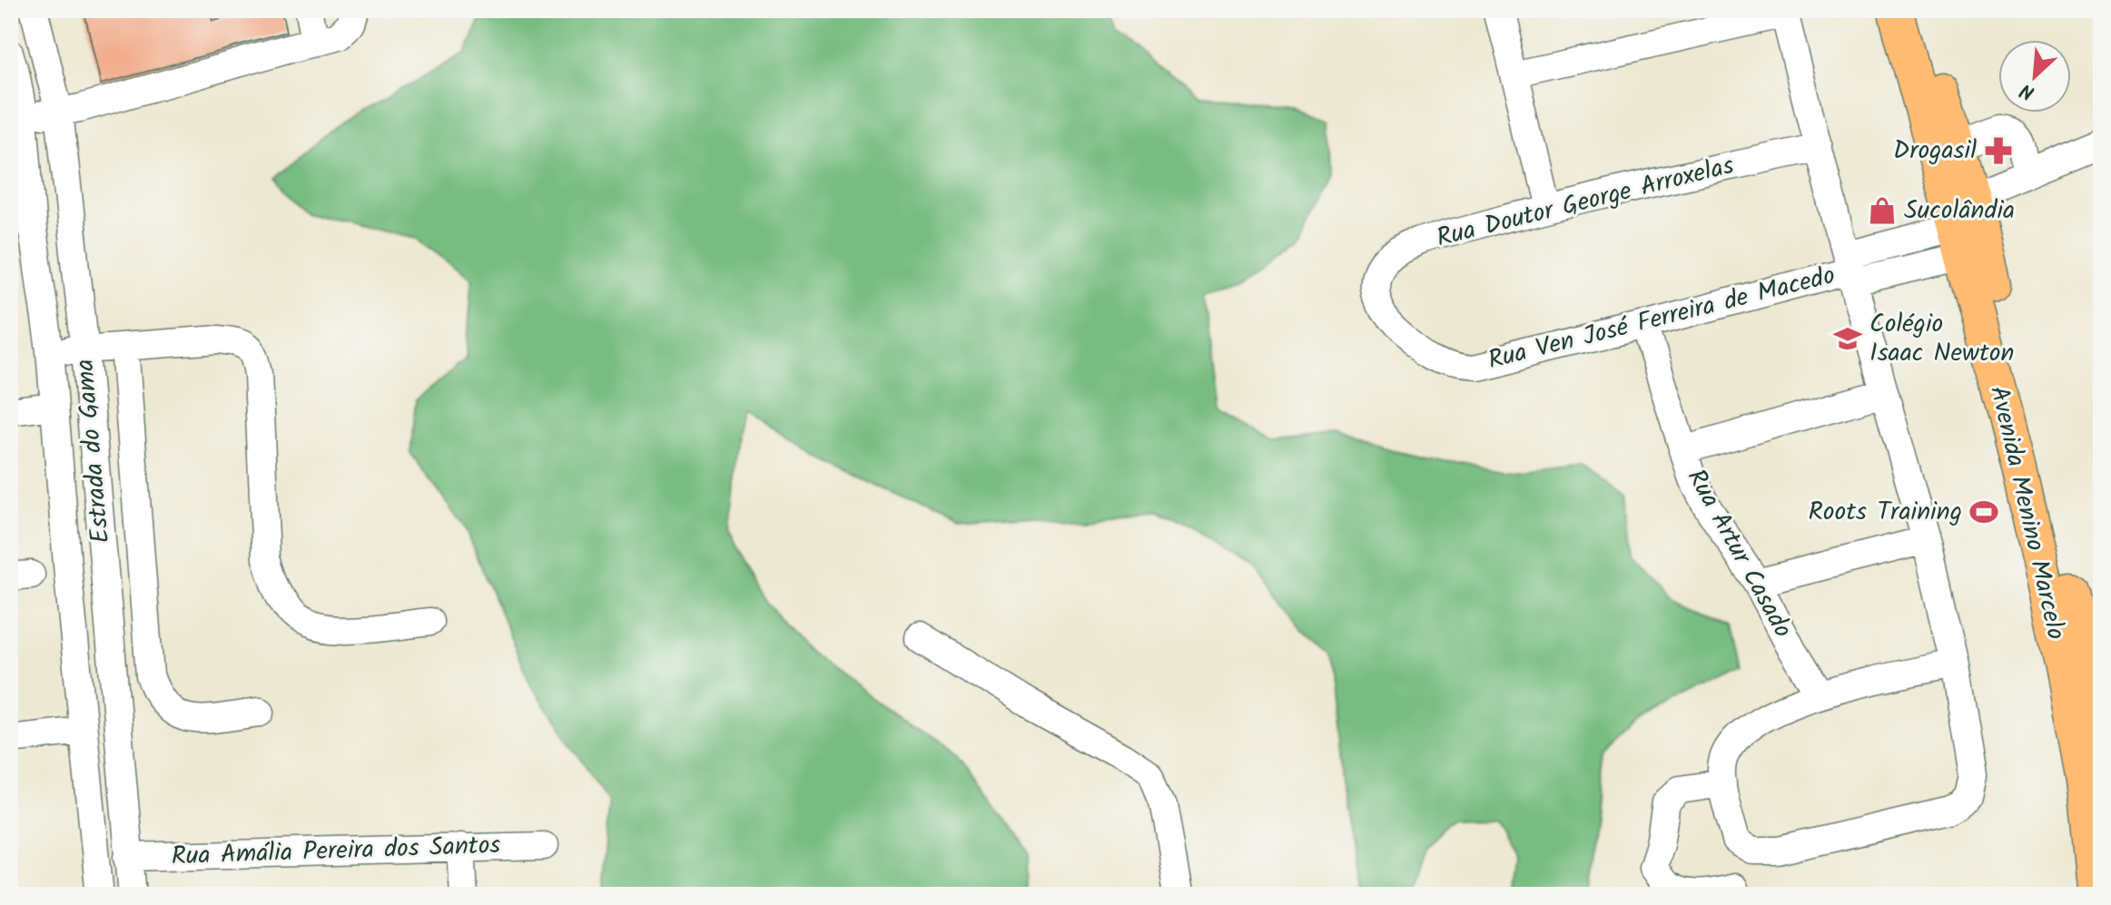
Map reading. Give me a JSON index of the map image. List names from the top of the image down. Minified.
{"streets":{"main road":["Avenida Menino Marcelo"],"street":["Rua Doutor George Arroxelas","Rua Ven José Ferreira de Macedo","Estrada do Gama","Rua Artur Casado","Rua Amália Pereira dos Santos"]},"crossings":[["Rua Doutor George Arroxelas","Rua Ven José Ferreira de Macedo"],["Rua Ven José Ferreira de Macedo","Avenida Menino Marcelo"],["Rua Ven José Ferreira de Macedo","Rua Artur Casado"],["Estrada do Gama","Rua Amália Pereira dos Santos"]],"places":{"pharmacy":["Drogasil"],"shop":["Sucolândia"],"school or university":["Colégio Isaac Newton"],"sports":["Roots Training"]},"north":"bottom left"}
